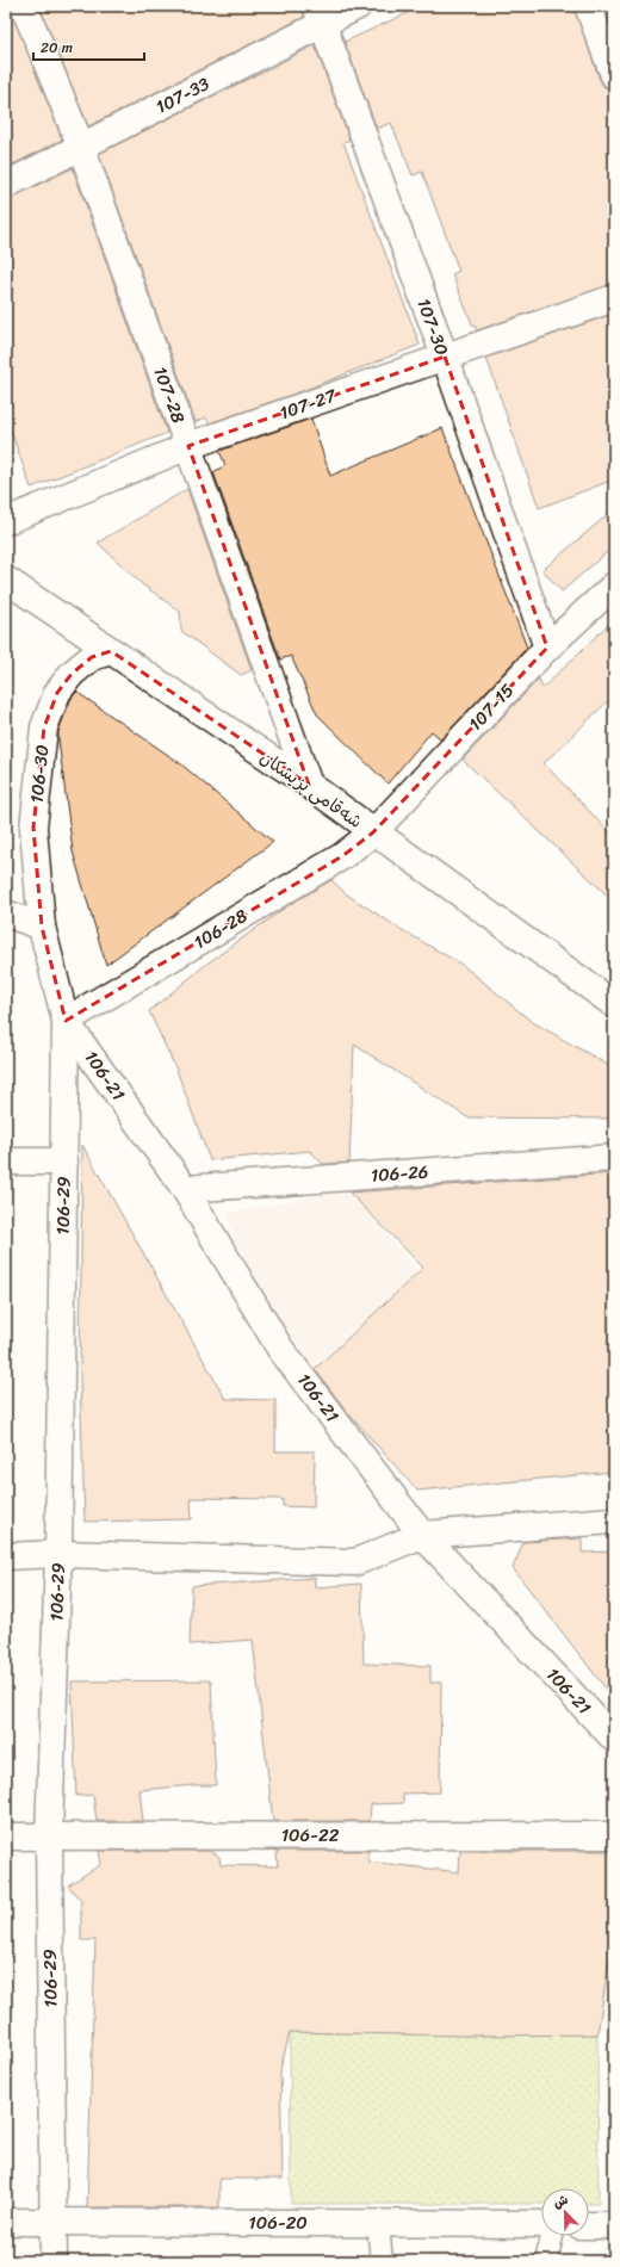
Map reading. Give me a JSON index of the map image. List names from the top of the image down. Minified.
{"streets":{"street":["107-33","107-30","107-28","107-27","107-15","106-30","شەقامی پزیشکان","106-28","106-21","106-26","106-29","106-22","106-20"]},"crossings":[["107-33","107-30"],["107-33","107-28"],["107-30","107-27"],["107-30","107-15"],["107-28","107-27"],["107-28","شەقامی پزیشکان"],["107-15","شەقامی پزیشکان"],["107-15","106-28"],["106-30","شەقامی پزیشکان"],["106-30","106-29"],["شەقامی پزیشکان","106-28"],["106-28","106-21"],["106-28","106-29"],["106-21","106-26"],["106-21","106-29"],["106-29","106-22"],["106-29","106-20"]],"scale_bar":"20 m","north":"top left"}
